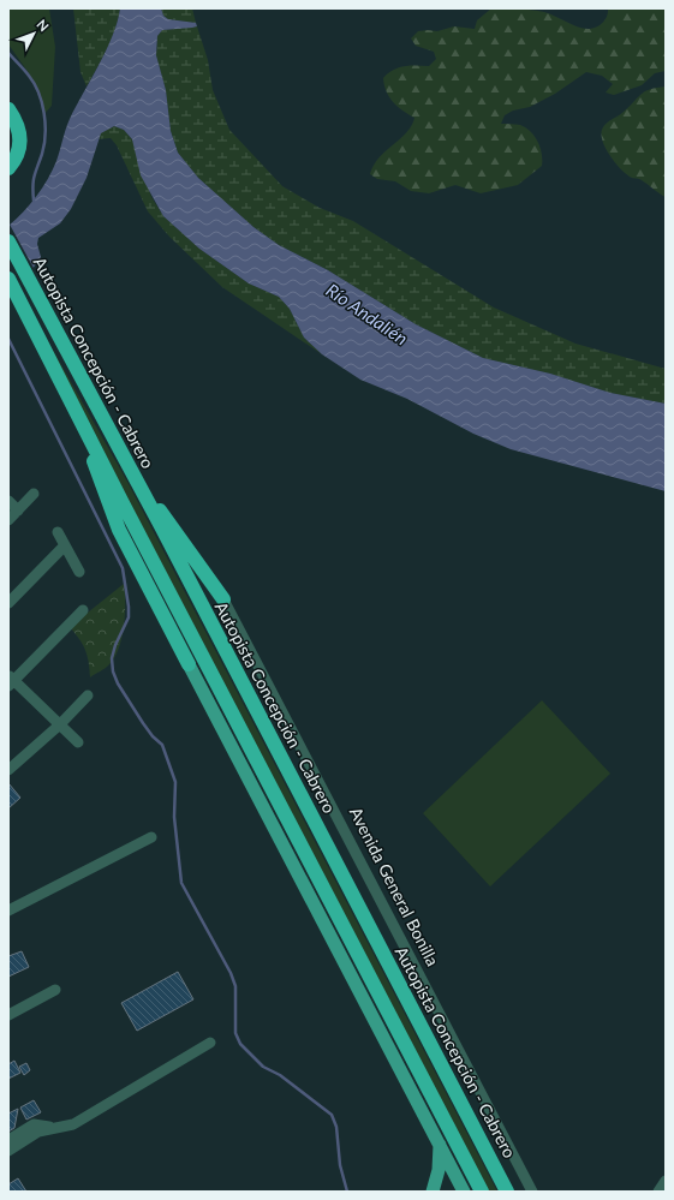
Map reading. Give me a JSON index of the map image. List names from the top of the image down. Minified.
{"streets":{"highway":["Autopista Concepción - Cabrero"],"street":["Avenida General Bonilla"]},"water":["Río Andalién"],"north":"top right"}
